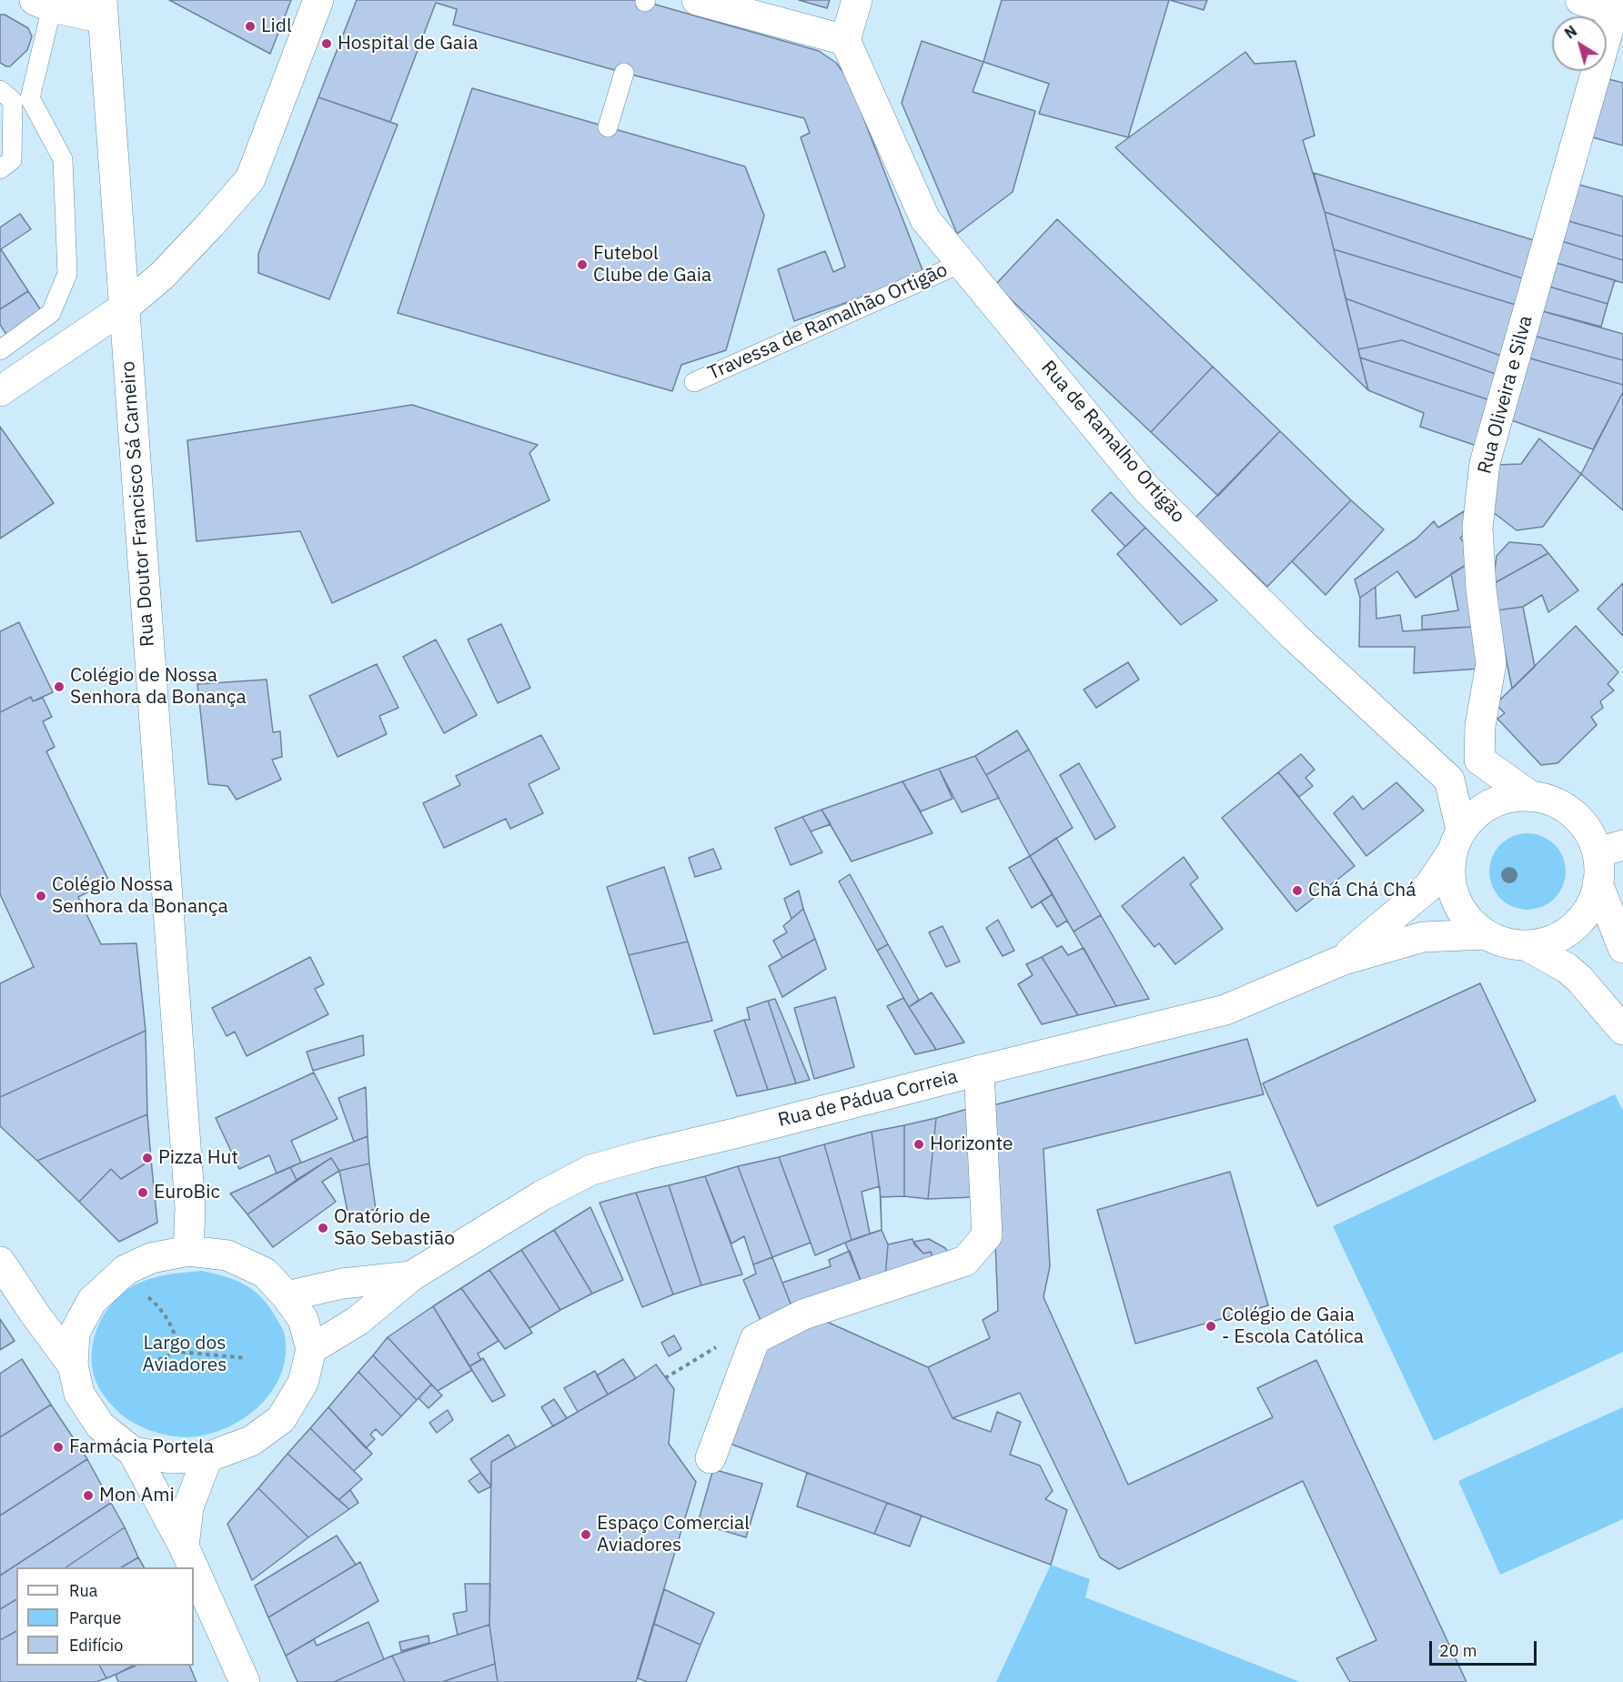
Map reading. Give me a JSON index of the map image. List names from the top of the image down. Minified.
{"streets":{"main road":["Rua Oliveira e Silva","Rua de Ramalho Ortigão","Rua Doutor Francisco Sá Carneiro","Rua de Pádua Correia"],"lane":["Travessa de Ramalhão Ortigão"]},"crossings":[["Travessa de Ramalhão Ortigão","Rua de Ramalho Ortigão"]],"parks":["Largo dos Aviadores"],"places":["Lidl","Hospital de Gaia","Futebol Clube de Gaia","Colégio de Nossa Senhora da Bonança","Chá Chá Chá","Colégio Nossa Senhora da Bonança","Horizonte","Pizza Hut","EuroBic","Oratório de São Sebastião","Colégio de Gaia - Escola Católica","Farmácia Portela","Mon Ami","Espaço Comercial Aviadores"],"legend":["Rua","Parque","Edifício"],"scale_bar":"20 m","north":"top left"}
